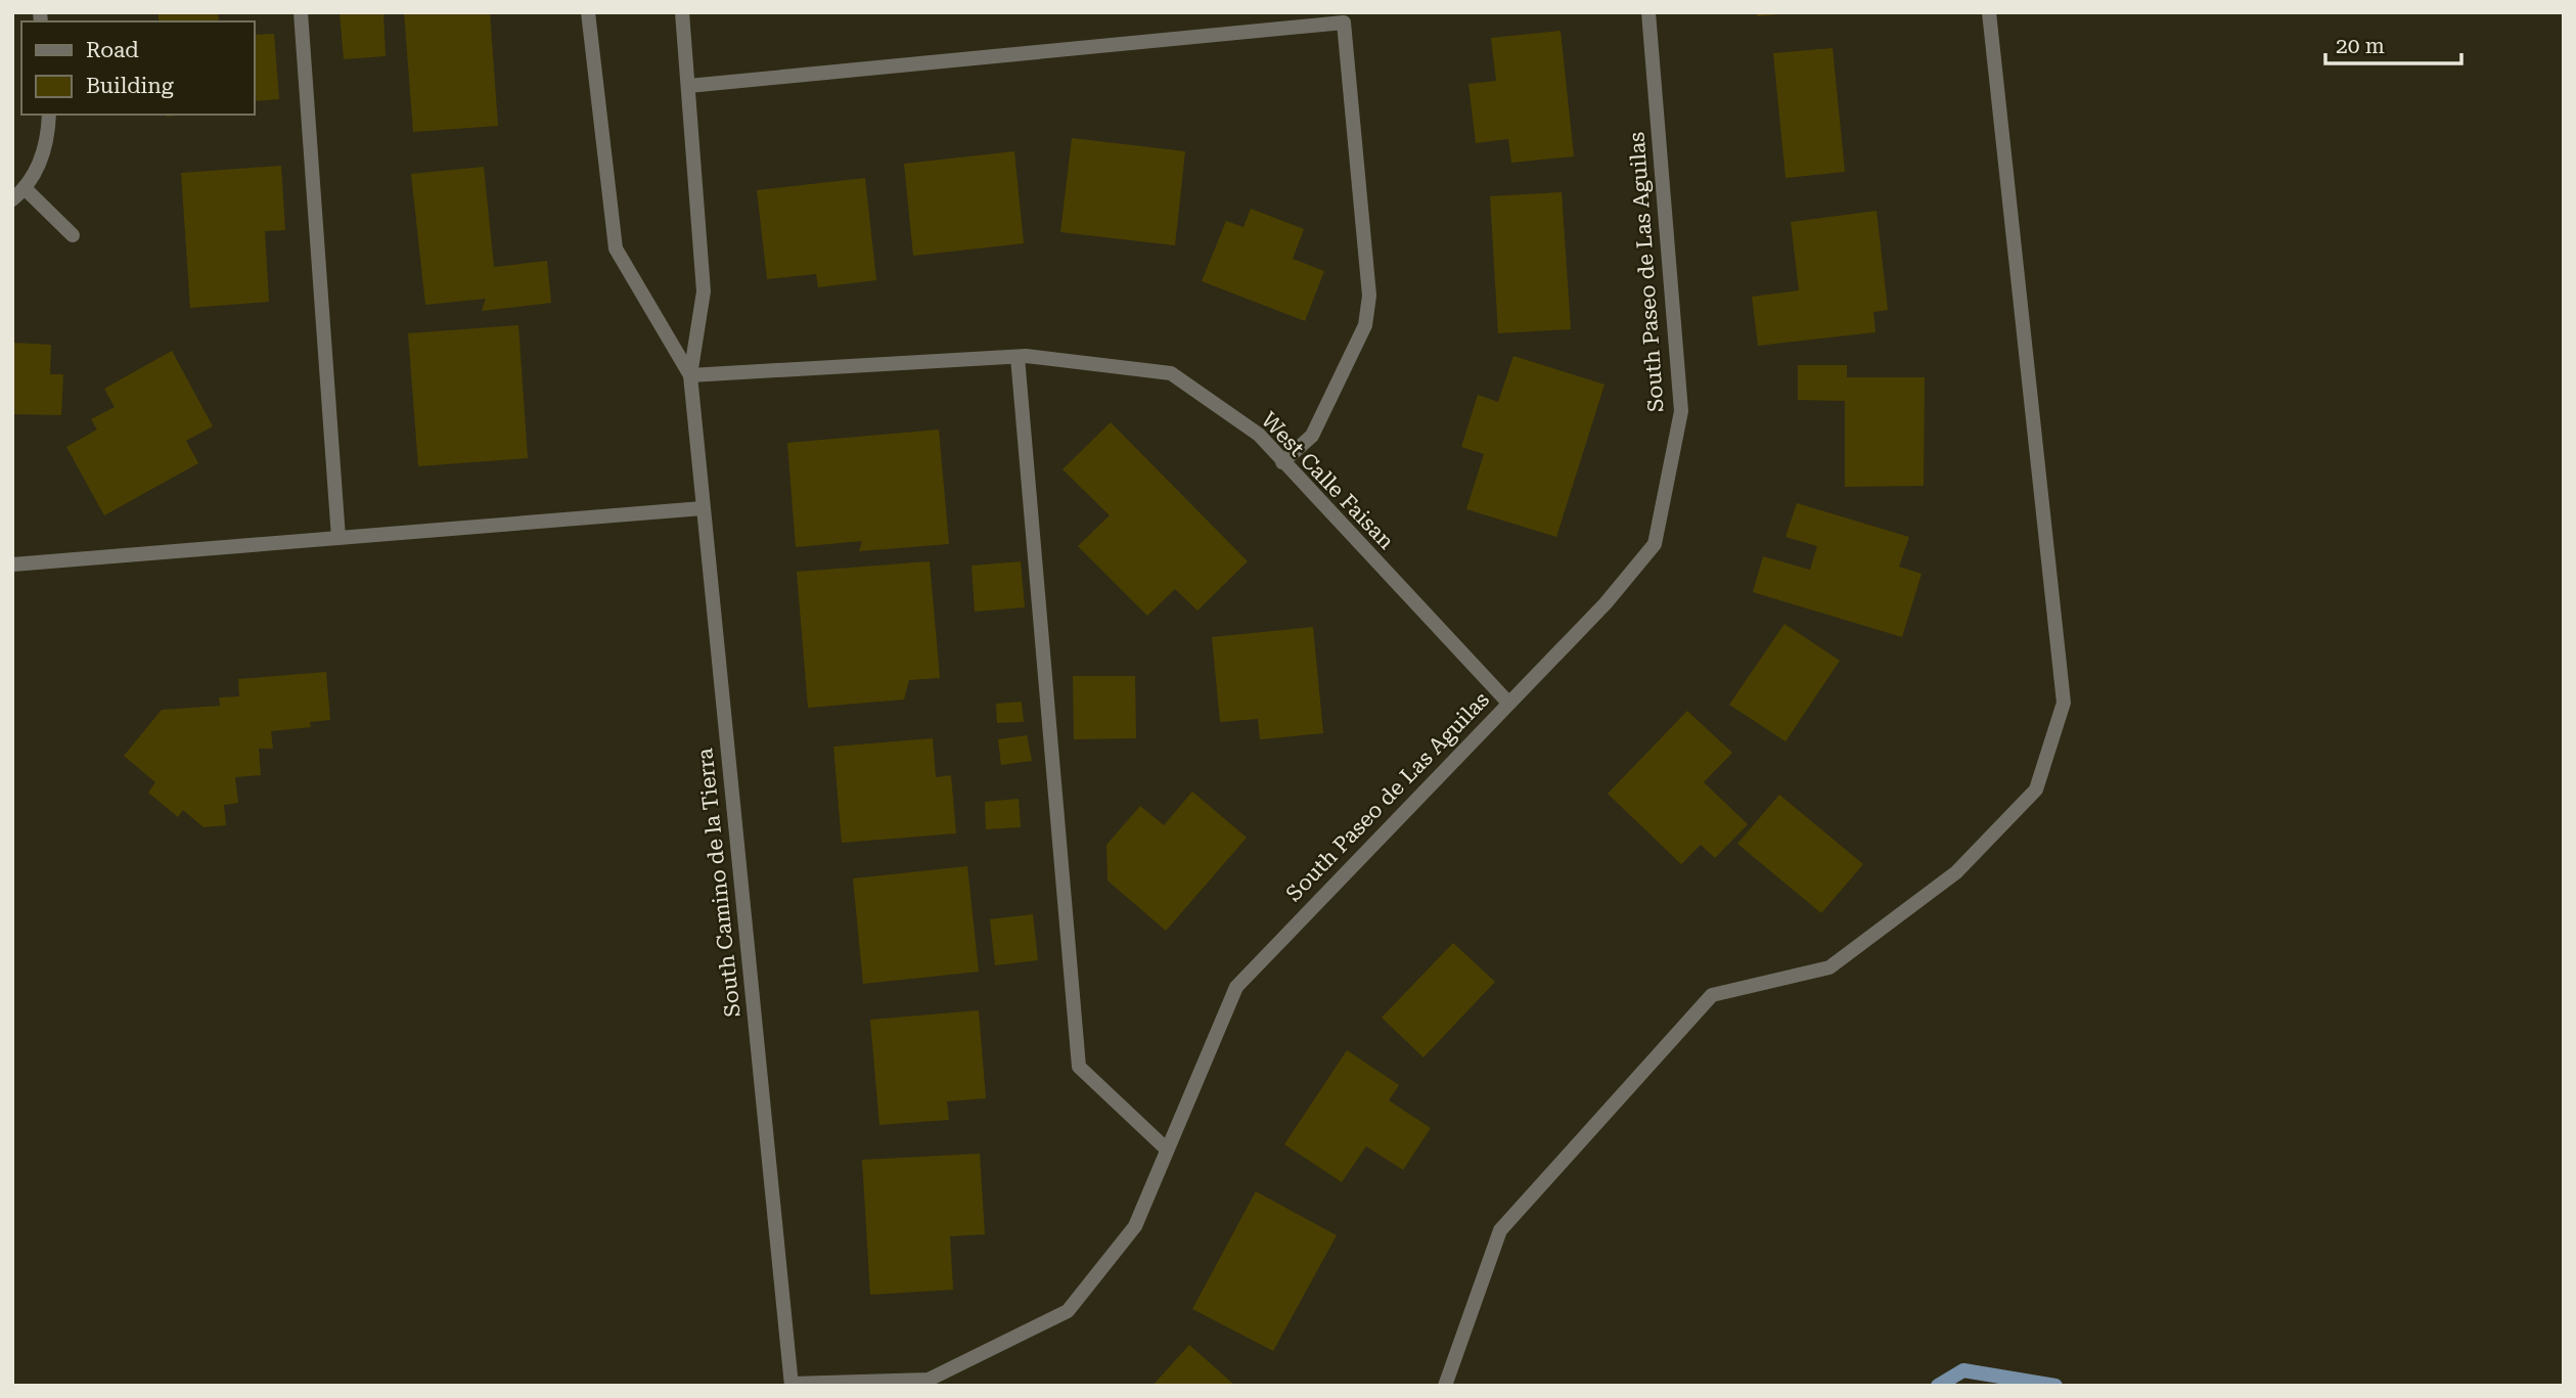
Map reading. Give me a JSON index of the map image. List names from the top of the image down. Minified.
{"streets":{"street":["South Paseo de Las Aguilas","West Calle Faisan","South Camino de la Tierra"]},"crossings":[["South Paseo de Las Aguilas","West Calle Faisan"],["South Paseo de Las Aguilas","South Camino de la Tierra"],["West Calle Faisan","South Camino de la Tierra"]],"legend":["Road","Building"],"scale_bar":"20 m"}
